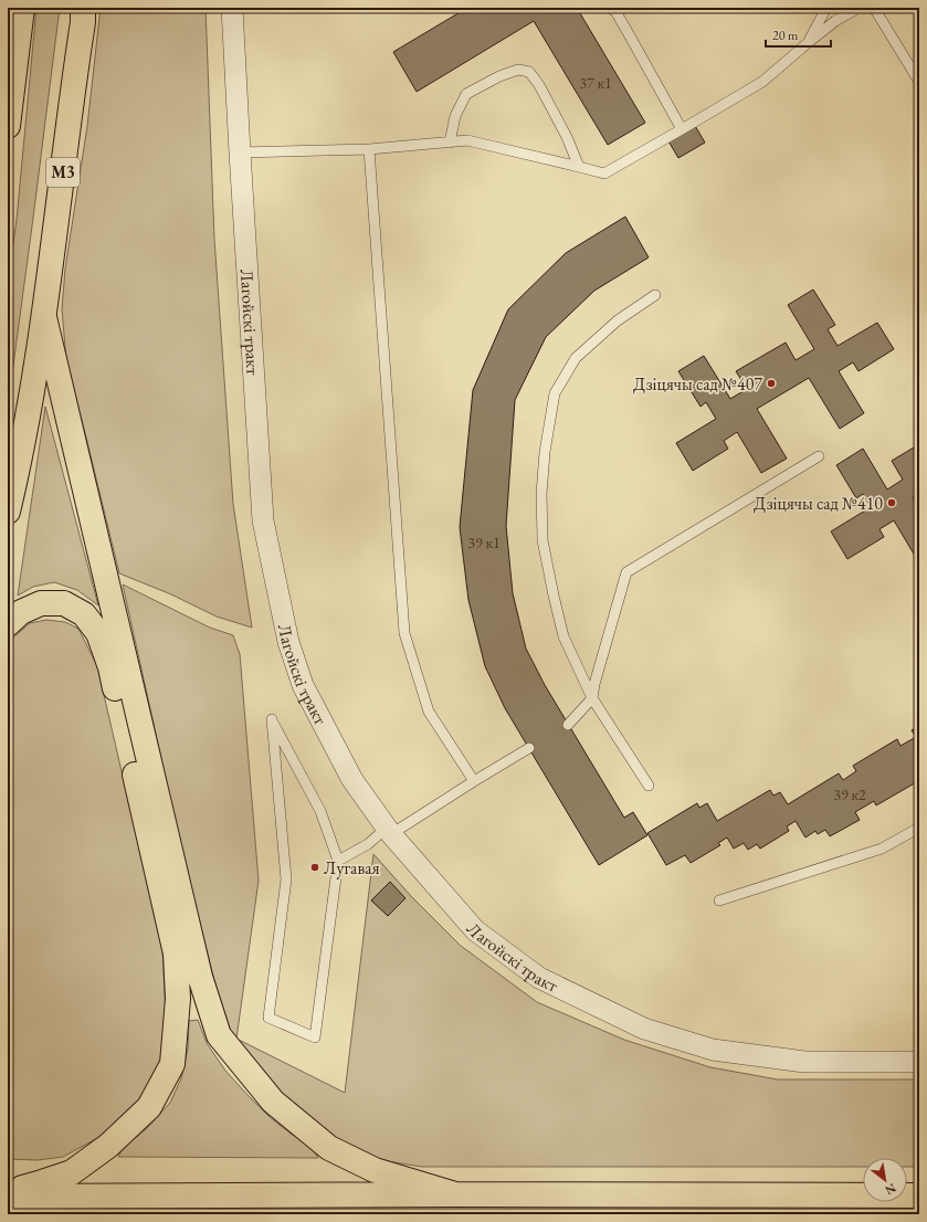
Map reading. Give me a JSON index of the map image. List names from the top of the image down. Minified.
{"streets":{"main road":["М3"],"street":["Лагойскі тракт"]},"places":["Дзіцячы сад №407","Дзіцячы сад №410","Лугавая"],"house_numbers":["37 к1","39 к1","39 к2"],"scale_bar":"20 m","north":"bottom right"}
